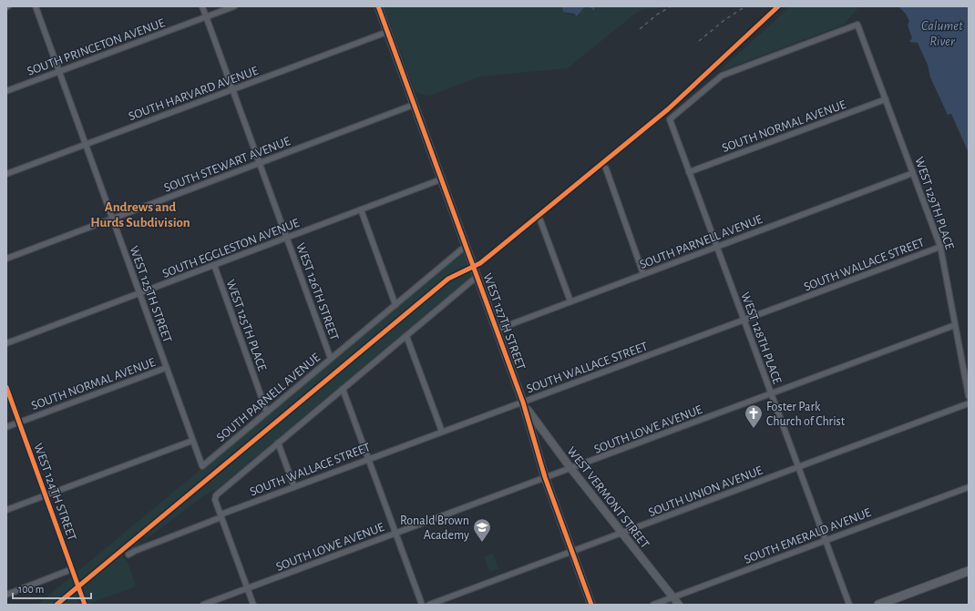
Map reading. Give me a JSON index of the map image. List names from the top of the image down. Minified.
{"streets":{"main road":["WEST 127TH STREET","WEST VERMONT STREET"],"street":["SOUTH PRINCETON AVENUE","SOUTH HARVARD AVENUE","SOUTH NORMAL AVENUE","SOUTH STEWART AVENUE","WEST 129TH PLACE","SOUTH PARNELL AVENUE","SOUTH EGGLESTON AVENUE","SOUTH WALLACE STREET","WEST 126TH STREET","WEST 125TH STREET","WEST 125TH PLACE","WEST 128TH PLACE","SOUTH LOWE AVENUE","SOUTH UNION AVENUE","WEST 124TH STREET","SOUTH EMERALD AVENUE"]},"crossings":[["SOUTH PRINCETON AVENUE","WEST 126TH STREET"],["SOUTH PRINCETON AVENUE","WEST 125TH STREET"],["SOUTH HARVARD AVENUE","WEST 126TH STREET"],["SOUTH HARVARD AVENUE","WEST 125TH STREET"],["SOUTH HARVARD AVENUE","WEST 127TH STREET"],["SOUTH NORMAL AVENUE","WEST 129TH PLACE"],["SOUTH NORMAL AVENUE","WEST 125TH STREET"],["SOUTH NORMAL AVENUE","WEST 128TH PLACE"],["SOUTH NORMAL AVENUE","WEST 124TH STREET"],["SOUTH STEWART AVENUE","WEST 126TH STREET"],["SOUTH STEWART AVENUE","WEST 125TH STREET"],["SOUTH STEWART AVENUE","WEST 127TH STREET"],["WEST 129TH PLACE","SOUTH PARNELL AVENUE"],["WEST 129TH PLACE","SOUTH WALLACE STREET"],["WEST 129TH PLACE","WEST 128TH PLACE"],["WEST 129TH PLACE","SOUTH LOWE AVENUE"],["SOUTH PARNELL AVENUE","WEST 126TH STREET"],["SOUTH PARNELL AVENUE","WEST 125TH STREET"],["SOUTH PARNELL AVENUE","WEST 127TH STREET"],["SOUTH PARNELL AVENUE","WEST 125TH PLACE"],["SOUTH PARNELL AVENUE","WEST 128TH PLACE"],["SOUTH EGGLESTON AVENUE","WEST 126TH STREET"],["SOUTH EGGLESTON AVENUE","WEST 125TH STREET"],["SOUTH EGGLESTON AVENUE","WEST 127TH STREET"],["SOUTH EGGLESTON AVENUE","WEST 125TH PLACE"],["SOUTH WALLACE STREET","WEST 127TH STREET"],["SOUTH WALLACE STREET","WEST 128TH PLACE"],["SOUTH WALLACE STREET","WEST VERMONT STREET"],["WEST 127TH STREET","SOUTH LOWE AVENUE"],["WEST 127TH STREET","SOUTH UNION AVENUE"],["WEST 127TH STREET","WEST VERMONT STREET"],["WEST 128TH PLACE","SOUTH LOWE AVENUE"],["WEST 128TH PLACE","SOUTH UNION AVENUE"],["WEST 128TH PLACE","SOUTH EMERALD AVENUE"],["SOUTH LOWE AVENUE","WEST VERMONT STREET"],["SOUTH UNION AVENUE","WEST VERMONT STREET"],["WEST VERMONT STREET","SOUTH EMERALD AVENUE"]],"districts":["Andrews and Hurds Subdivision"],"water":["Calumet River"],"places":{"church":["Foster Park Church of Christ"],"school or university":["Ronald Brown Academy"]},"scale_bar":"100 m"}
